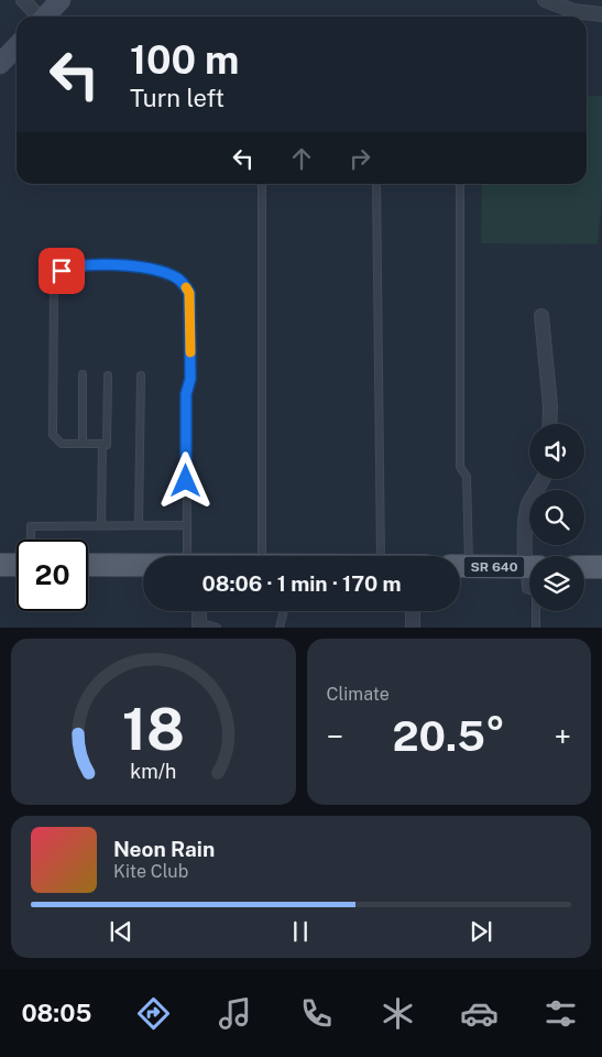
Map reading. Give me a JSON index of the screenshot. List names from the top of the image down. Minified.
{"streets":{"main road":["SR 640"]},"page":{"turn":["100 m","Turn left"],"limit":"20","trip":"08:06 · 1 min · 170 m","tile":"Climate","heat":["−","20.5°","+"],"song":["Neon Rain","Kite Club"],"tabs":"08:05","gauge":["18","km/h"]}}
